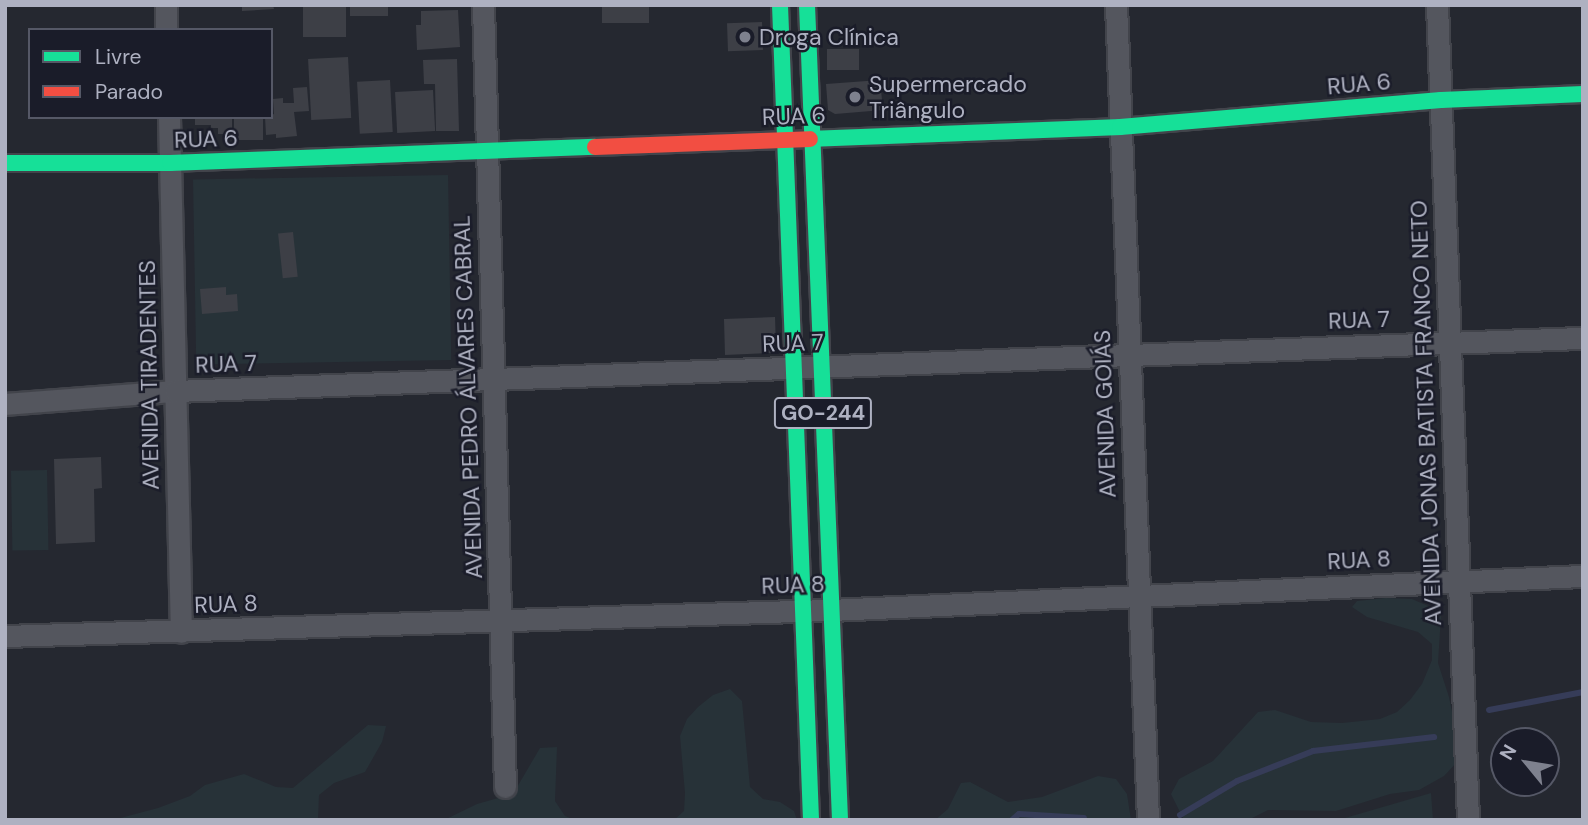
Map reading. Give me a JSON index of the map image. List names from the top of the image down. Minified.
{"streets":{"main road":["RUA 6","GO-244"],"street":["RUA 7","AVENIDA TIRADENTES","AVENIDA PEDRO ÁLVARES CABRAL","AVENIDA JONAS BATISTA FRANCO NETO","AVENIDA GOIÁS","RUA 8"]},"crossings":[["RUA 6","AVENIDA TIRADENTES"],["RUA 6","AVENIDA PEDRO ÁLVARES CABRAL"],["RUA 6","GO-244"],["RUA 6","AVENIDA JONAS BATISTA FRANCO NETO"],["RUA 6","AVENIDA GOIÁS"],["RUA 7","AVENIDA TIRADENTES"],["RUA 7","AVENIDA PEDRO ÁLVARES CABRAL"],["RUA 7","GO-244"],["RUA 7","AVENIDA JONAS BATISTA FRANCO NETO"],["RUA 7","AVENIDA GOIÁS"],["AVENIDA TIRADENTES","RUA 8"],["AVENIDA PEDRO ÁLVARES CABRAL","RUA 8"],["GO-244","RUA 8"],["AVENIDA JONAS BATISTA FRANCO NETO","RUA 8"],["AVENIDA GOIÁS","RUA 8"]],"places":["Droga Clínica","Supermercado Triângulo"],"legend":["Livre","Parado"],"north":"top left"}
